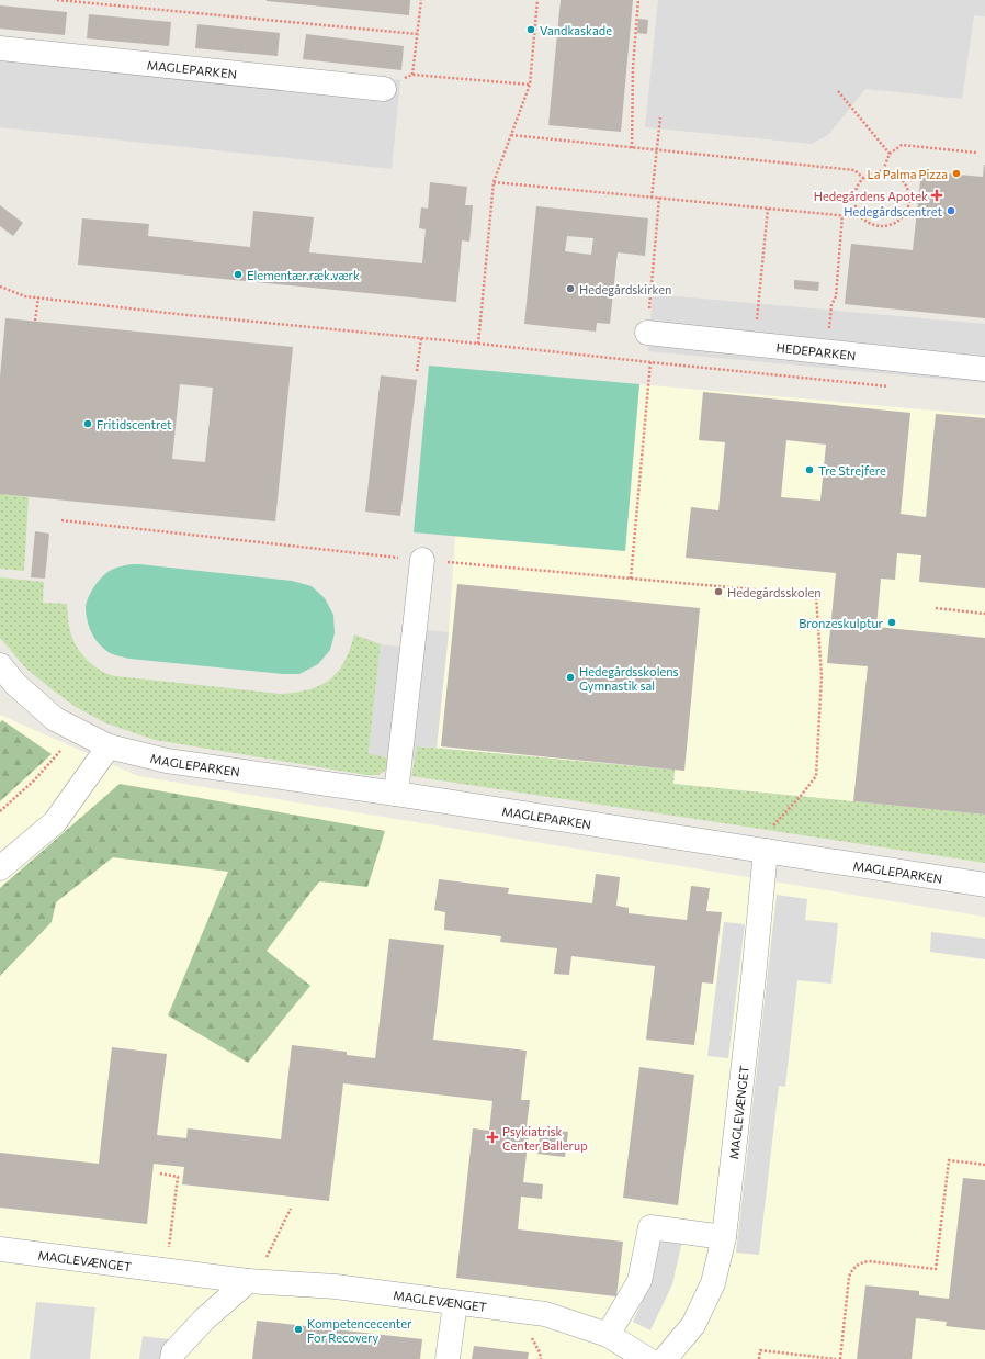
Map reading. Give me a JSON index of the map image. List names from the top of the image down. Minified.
{"streets":{"street":["MAGLEPARKEN","HEDEPARKEN","MAGLEVÆNGET"]},"crossings":[["MAGLEPARKEN","MAGLEVÆNGET"]],"places":{"other":["Vandkaskade","La Palma Pizza","Hedegårdscentret","Elementær.ræk.værk","Hedegårdskirken","Fritidscentret","Tre Strejfere","Hedegårdsskolen","Bronzeskulptur","Hedegårdsskolens Gymnastik sal","Kompetencecenter For Recovery"],"health":["Hedegårdens Apotek","Psykiatrisk Center Ballerup"]}}
